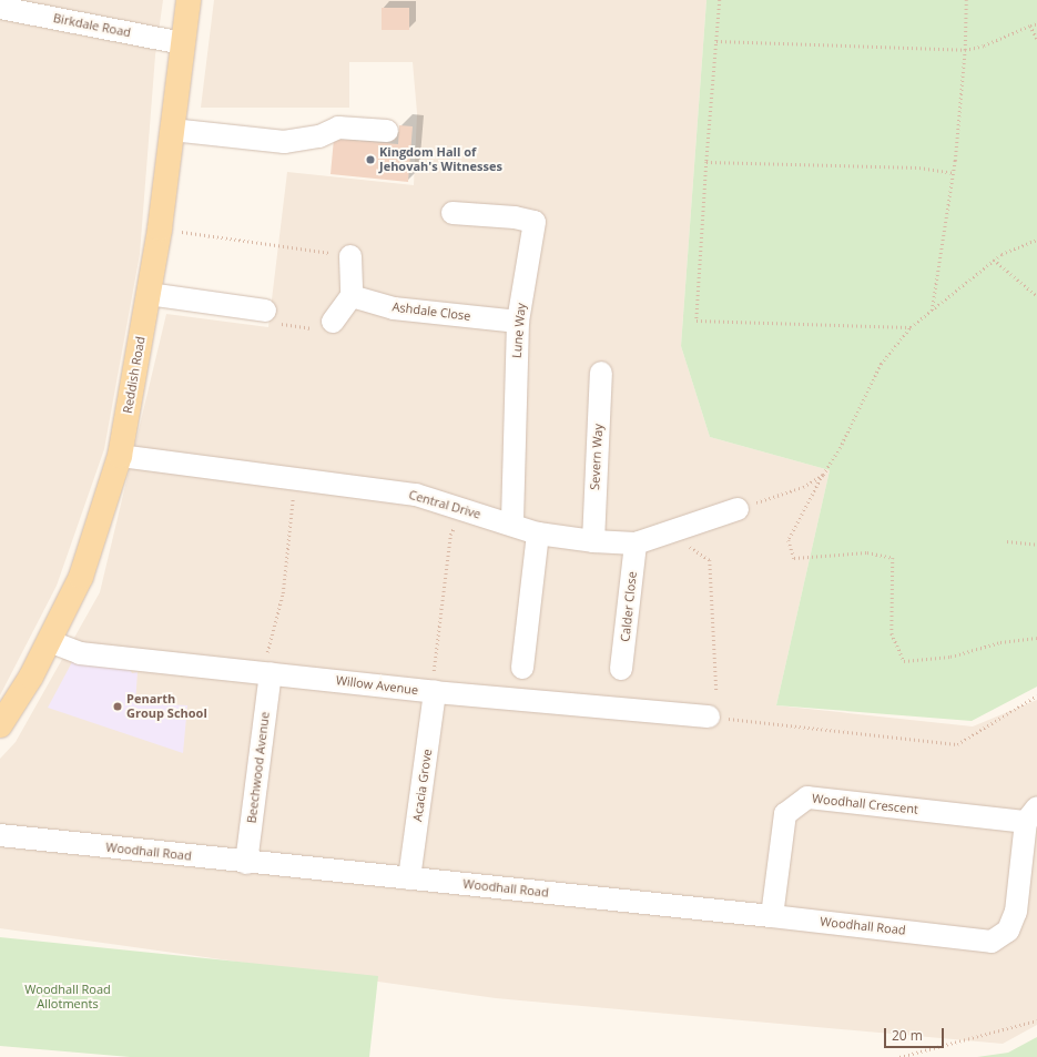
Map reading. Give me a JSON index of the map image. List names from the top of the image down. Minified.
{"streets":{"main road":["Reddish Road"],"street":["Birkdale Road","Ashdale Close","Lune Way","Severn Way","Central Drive","Calder Close","Willow Avenue","Beechwood Avenue","Acacia Grove","Woodhall Crescent","Woodhall Road"]},"crossings":[["Birkdale Road","Reddish Road"],["Ashdale Close","Lune Way"],["Lune Way","Central Drive"],["Reddish Road","Central Drive"],["Reddish Road","Willow Avenue"],["Severn Way","Central Drive"],["Central Drive","Calder Close"],["Willow Avenue","Beechwood Avenue"],["Willow Avenue","Acacia Grove"],["Beechwood Avenue","Woodhall Road"],["Acacia Grove","Woodhall Road"],["Woodhall Crescent","Woodhall Road"]],"parks":["Woodhall Road Allotments"],"places":["Kingdom Hall of Jehovah's Witnesses","Penarth Group School"],"scale_bar":"20 m"}
